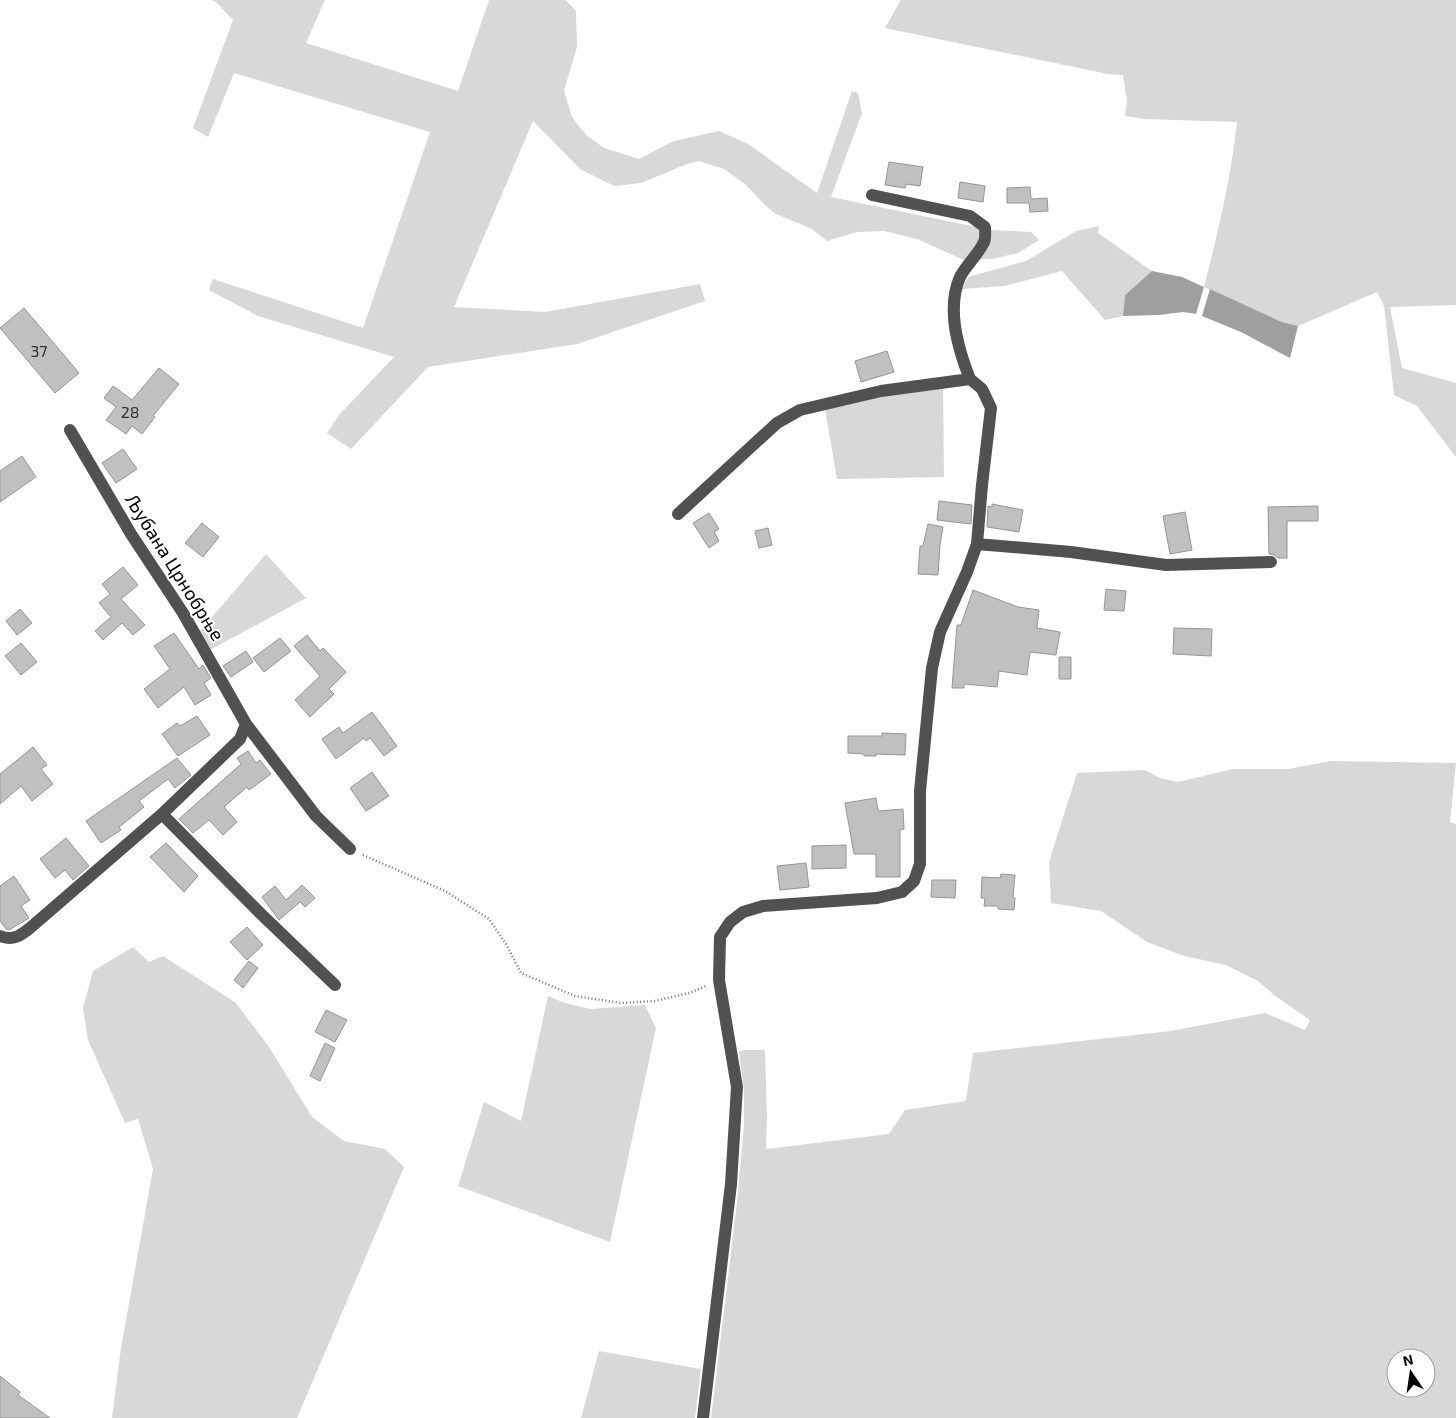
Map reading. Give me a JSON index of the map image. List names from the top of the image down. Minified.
{"streets":{"street":["Љубана Црнобрње"]},"house_numbers":["37","28"],"north":"top"}
